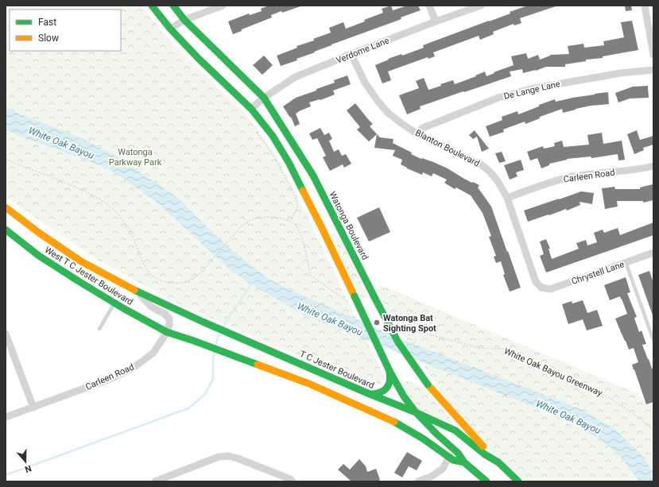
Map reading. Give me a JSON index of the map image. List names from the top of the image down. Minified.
{"streets":{"main road":["Watonga Boulevard","West T C Jester Boulevard","T C Jester Boulevard"],"street":["Verdome Lane","De Lange Lane","Blanton Boulevard","Carleen Road","Chrystell Lane"],"path":["White Oak Bayou Greenway"]},"crossings":[["Verdome Lane","Blanton Boulevard"],["Verdome Lane","Watonga Boulevard"],["De Lange Lane","Blanton Boulevard"],["Blanton Boulevard","Carleen Road"],["Blanton Boulevard","Chrystell Lane"],["Carleen Road","West T C Jester Boulevard"],["Carleen Road","T C Jester Boulevard"],["Watonga Boulevard","T C Jester Boulevard"],["West T C Jester Boulevard","T C Jester Boulevard"]],"water":["White Oak Bayou"],"parks":["Watonga Parkway Park"],"places":["Watonga Bat Sighting Spot"],"legend":["Fast","Slow"],"north":"bottom"}
